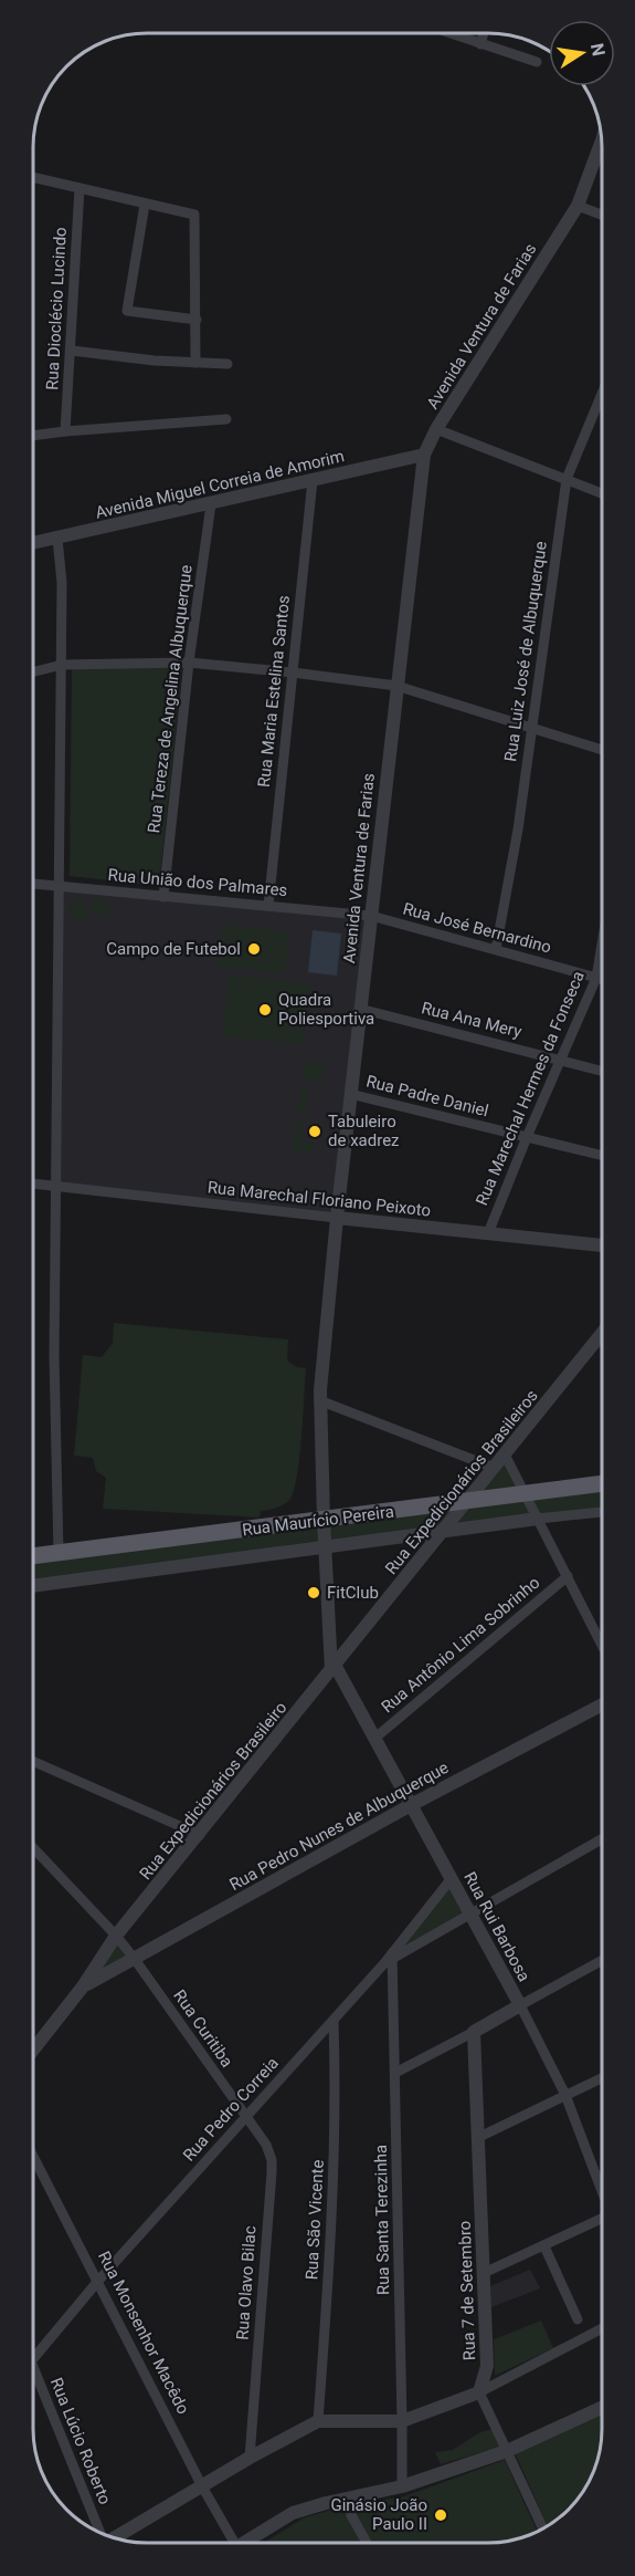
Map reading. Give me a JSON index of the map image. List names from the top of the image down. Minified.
{"streets":{"main road":["Rua Maurício Pereira"],"street":["Rua Dioclécio Lucindo","Avenida Ventura de Farias","Avenida Miguel Correia de Amorim","Rua Luiz José de Albuquerque","Rua Maria Estelina Santos","Rua Tereza de Angelina Albuquerque","Rua União dos Palmares","Rua José Bernardino","Rua Ana Mery","Rua Marechal Hermes da Fonseca","Rua Padre Daniel","Rua Marechal Floriano Peixoto","Rua Expedicionários Brasileiros","Rua Antônio Lima Sobrinho","Rua Expedicionários Brasileiro","Rua Pedro Nunes de Albuquerque","Rua Rui Barbosa","Rua Curitiba","Rua Pedro Correia","Rua São Vicente","Rua Santa Terezinha","Rua Olavo Bilac","Rua 7 de Setembro","Rua Monsenhor Macêdo","Rua Lúcio Roberto"]},"crossings":[["Avenida Ventura de Farias","Avenida Miguel Correia de Amorim"],["Avenida Ventura de Farias","Rua União dos Palmares"],["Avenida Ventura de Farias","Rua José Bernardino"],["Avenida Ventura de Farias","Rua Ana Mery"],["Avenida Ventura de Farias","Rua Padre Daniel"],["Avenida Ventura de Farias","Rua Marechal Floriano Peixoto"],["Avenida Ventura de Farias","Rua Expedicionários Brasileiros"],["Avenida Ventura de Farias","Rua Maurício Pereira"],["Avenida Ventura de Farias","Rua Expedicionários Brasileiro"],["Avenida Ventura de Farias","Rua Rui Barbosa"],["Avenida Miguel Correia de Amorim","Rua Maria Estelina Santos"],["Avenida Miguel Correia de Amorim","Rua Tereza de Angelina Albuquerque"],["Rua Luiz José de Albuquerque","Rua José Bernardino"],["Rua Maria Estelina Santos","Rua União dos Palmares"],["Rua Tereza de Angelina Albuquerque","Rua União dos Palmares"],["Rua União dos Palmares","Rua José Bernardino"],["Rua José Bernardino","Rua Marechal Hermes da Fonseca"],["Rua Ana Mery","Rua Marechal Hermes da Fonseca"],["Rua Marechal Hermes da Fonseca","Rua Padre Daniel"],["Rua Marechal Hermes da Fonseca","Rua Marechal Floriano Peixoto"],["Rua Expedicionários Brasileiros","Rua Maurício Pereira"],["Rua Expedicionários Brasileiros","Rua Expedicionários Brasileiro"],["Rua Expedicionários Brasileiros","Rua Rui Barbosa"],["Rua Antônio Lima Sobrinho","Rua Rui Barbosa"],["Rua Expedicionários Brasileiro","Rua Pedro Nunes de Albuquerque"],["Rua Expedicionários Brasileiro","Rua Rui Barbosa"],["Rua Expedicionários Brasileiro","Rua Curitiba"],["Rua Pedro Nunes de Albuquerque","Rua Rui Barbosa"],["Rua Pedro Nunes de Albuquerque","Rua Curitiba"],["Rua Rui Barbosa","Rua Pedro Correia"],["Rua Curitiba","Rua Pedro Correia"],["Rua Curitiba","Rua Olavo Bilac"],["Rua Pedro Correia","Rua São Vicente"],["Rua Pedro Correia","Rua Santa Terezinha"],["Rua Pedro Correia","Rua Olavo Bilac"],["Rua Pedro Correia","Rua Monsenhor Macêdo"]],"places":["Campo de Futebol","Quadra Poliesportiva","Tabuleiro de xadrez","FitClub","Ginásio João Paulo II"],"north":"right"}
